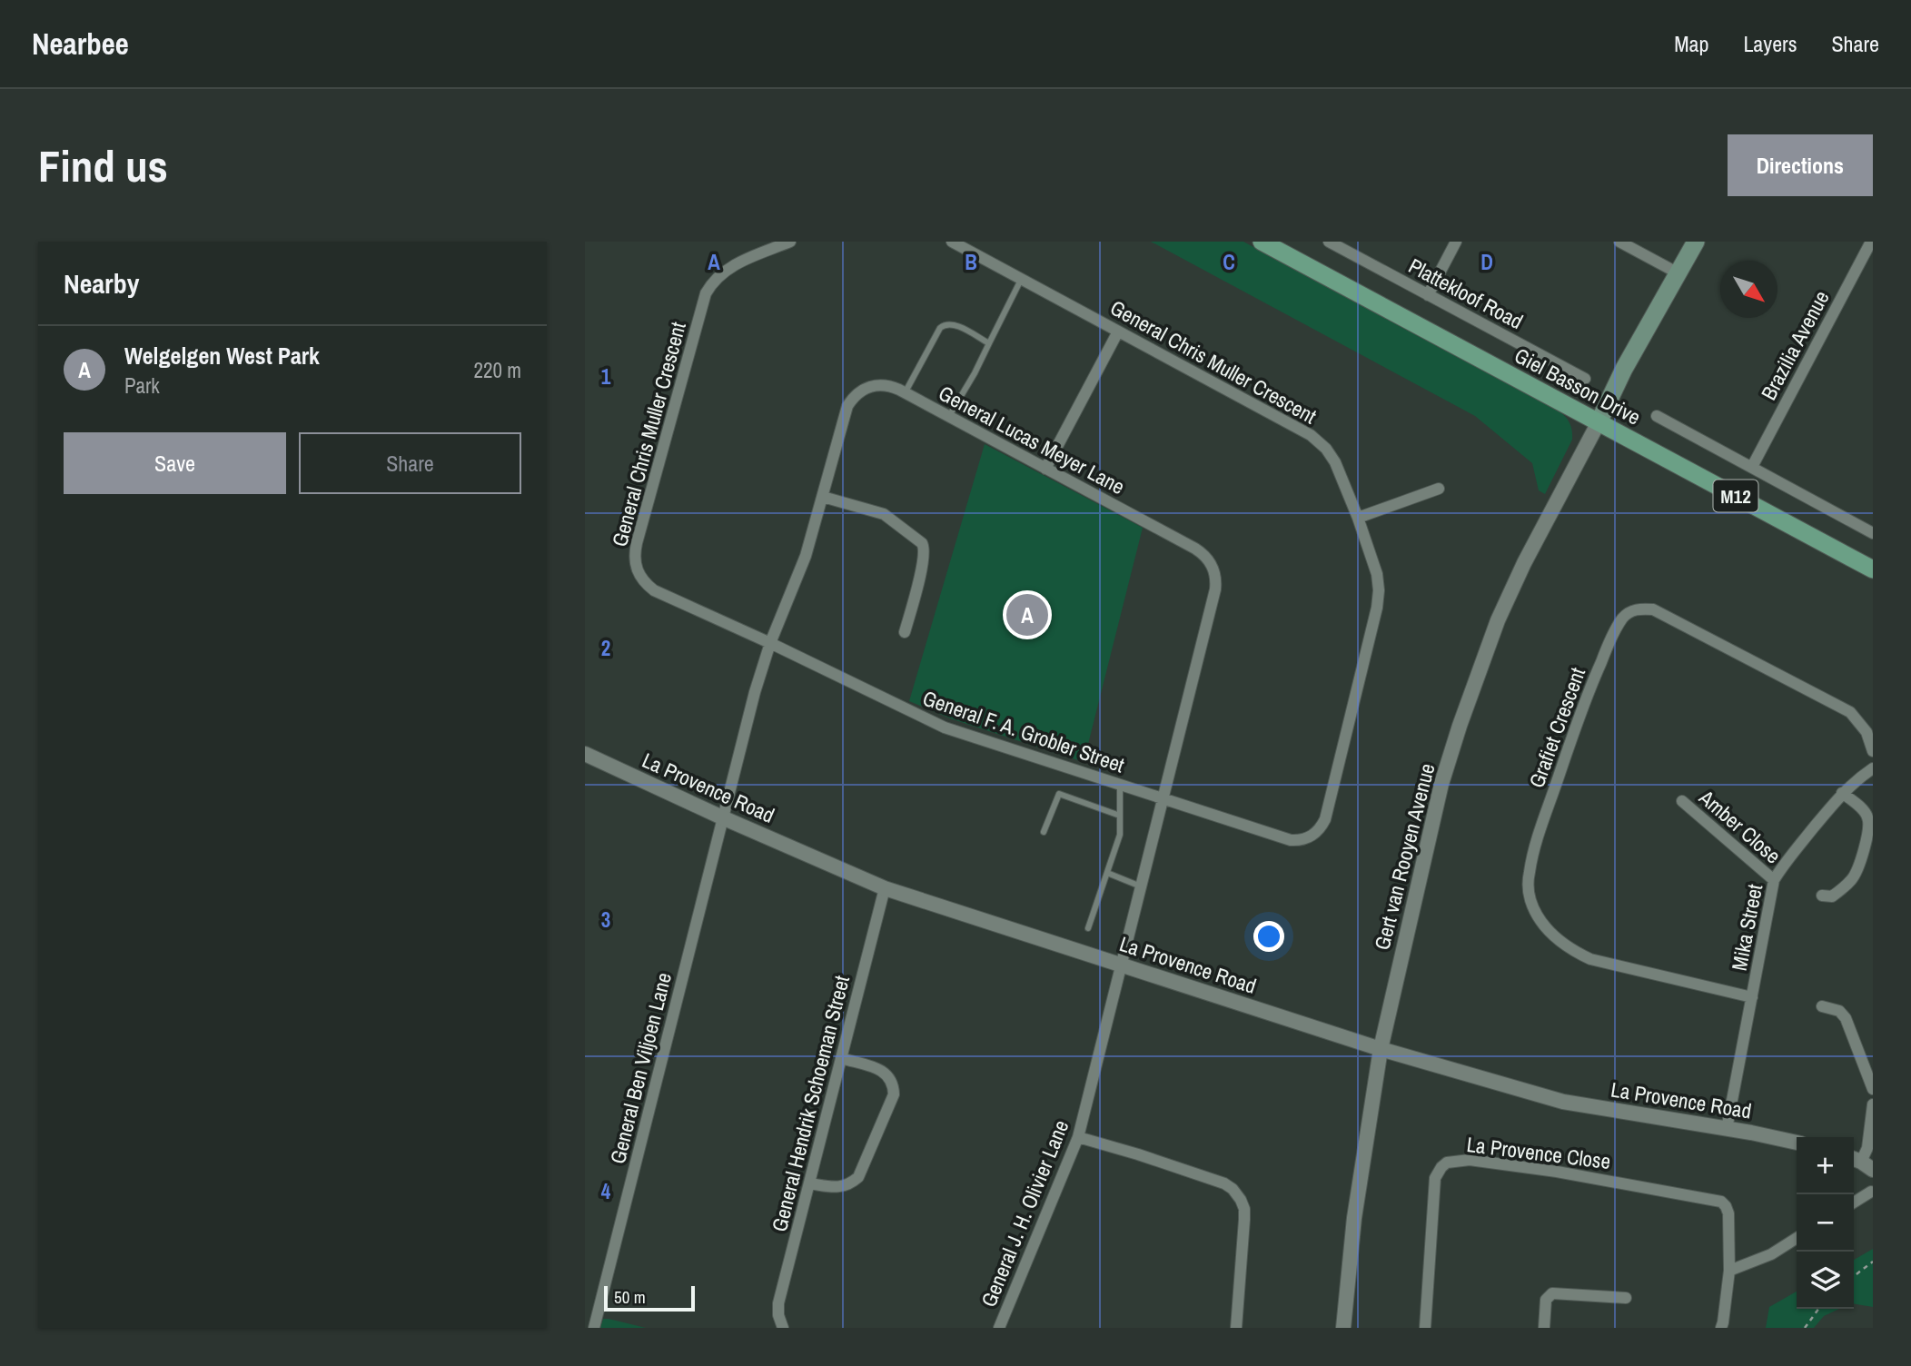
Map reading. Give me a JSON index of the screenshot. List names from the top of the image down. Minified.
{"streets":{"main road":["Giel Basson Drive","M12"],"street":["Plattekloof Road","Brazilia Avenue","General Chris Muller Crescent","General Lucas Meyer Lane","Grafiet Crescent","General F. A. Grobler Street","La Provence Road","Amber Close","Gert van Rooyen Avenue","Mika Street","General Ben Viljoen Lane","General Hendrik Schoeman Street","La Provence Close","General J. H. Olivier Lane"]},"crossings":[["General Chris Muller Crescent","General Lucas Meyer Lane"],["General Chris Muller Crescent","General F. A. Grobler Street"],["Giel Basson Drive","Gert van Rooyen Avenue"],["General Lucas Meyer Lane","General F. A. Grobler Street"],["General Lucas Meyer Lane","La Provence Road"],["General Lucas Meyer Lane","General Ben Viljoen Lane"],["General Lucas Meyer Lane","General J. H. Olivier Lane"],["Grafiet Crescent","Mika Street"],["La Provence Road","Gert van Rooyen Avenue"],["La Provence Road","Mika Street"],["La Provence Road","General Ben Viljoen Lane"],["La Provence Road","General Hendrik Schoeman Street"],["La Provence Road","General J. H. Olivier Lane"],["Amber Close","Mika Street"]],"scale_bar":"50 m","north":"bottom right","page":{"header":"Nearbee","nav":["Map","Layers","Share"],"buttons":["Directions",["Save","Share"]],"title":"Find us","heading":"Nearby","list":[{"mark":"A","name":"Welgelgen West Park","note":"Park","value":"220 m"}],"pins":"A","map_buttons":["+","−"],"scale":"50 m"},"grid":{"columns":["A","B","C","D"],"rows":["1","2","3","4"]}}
